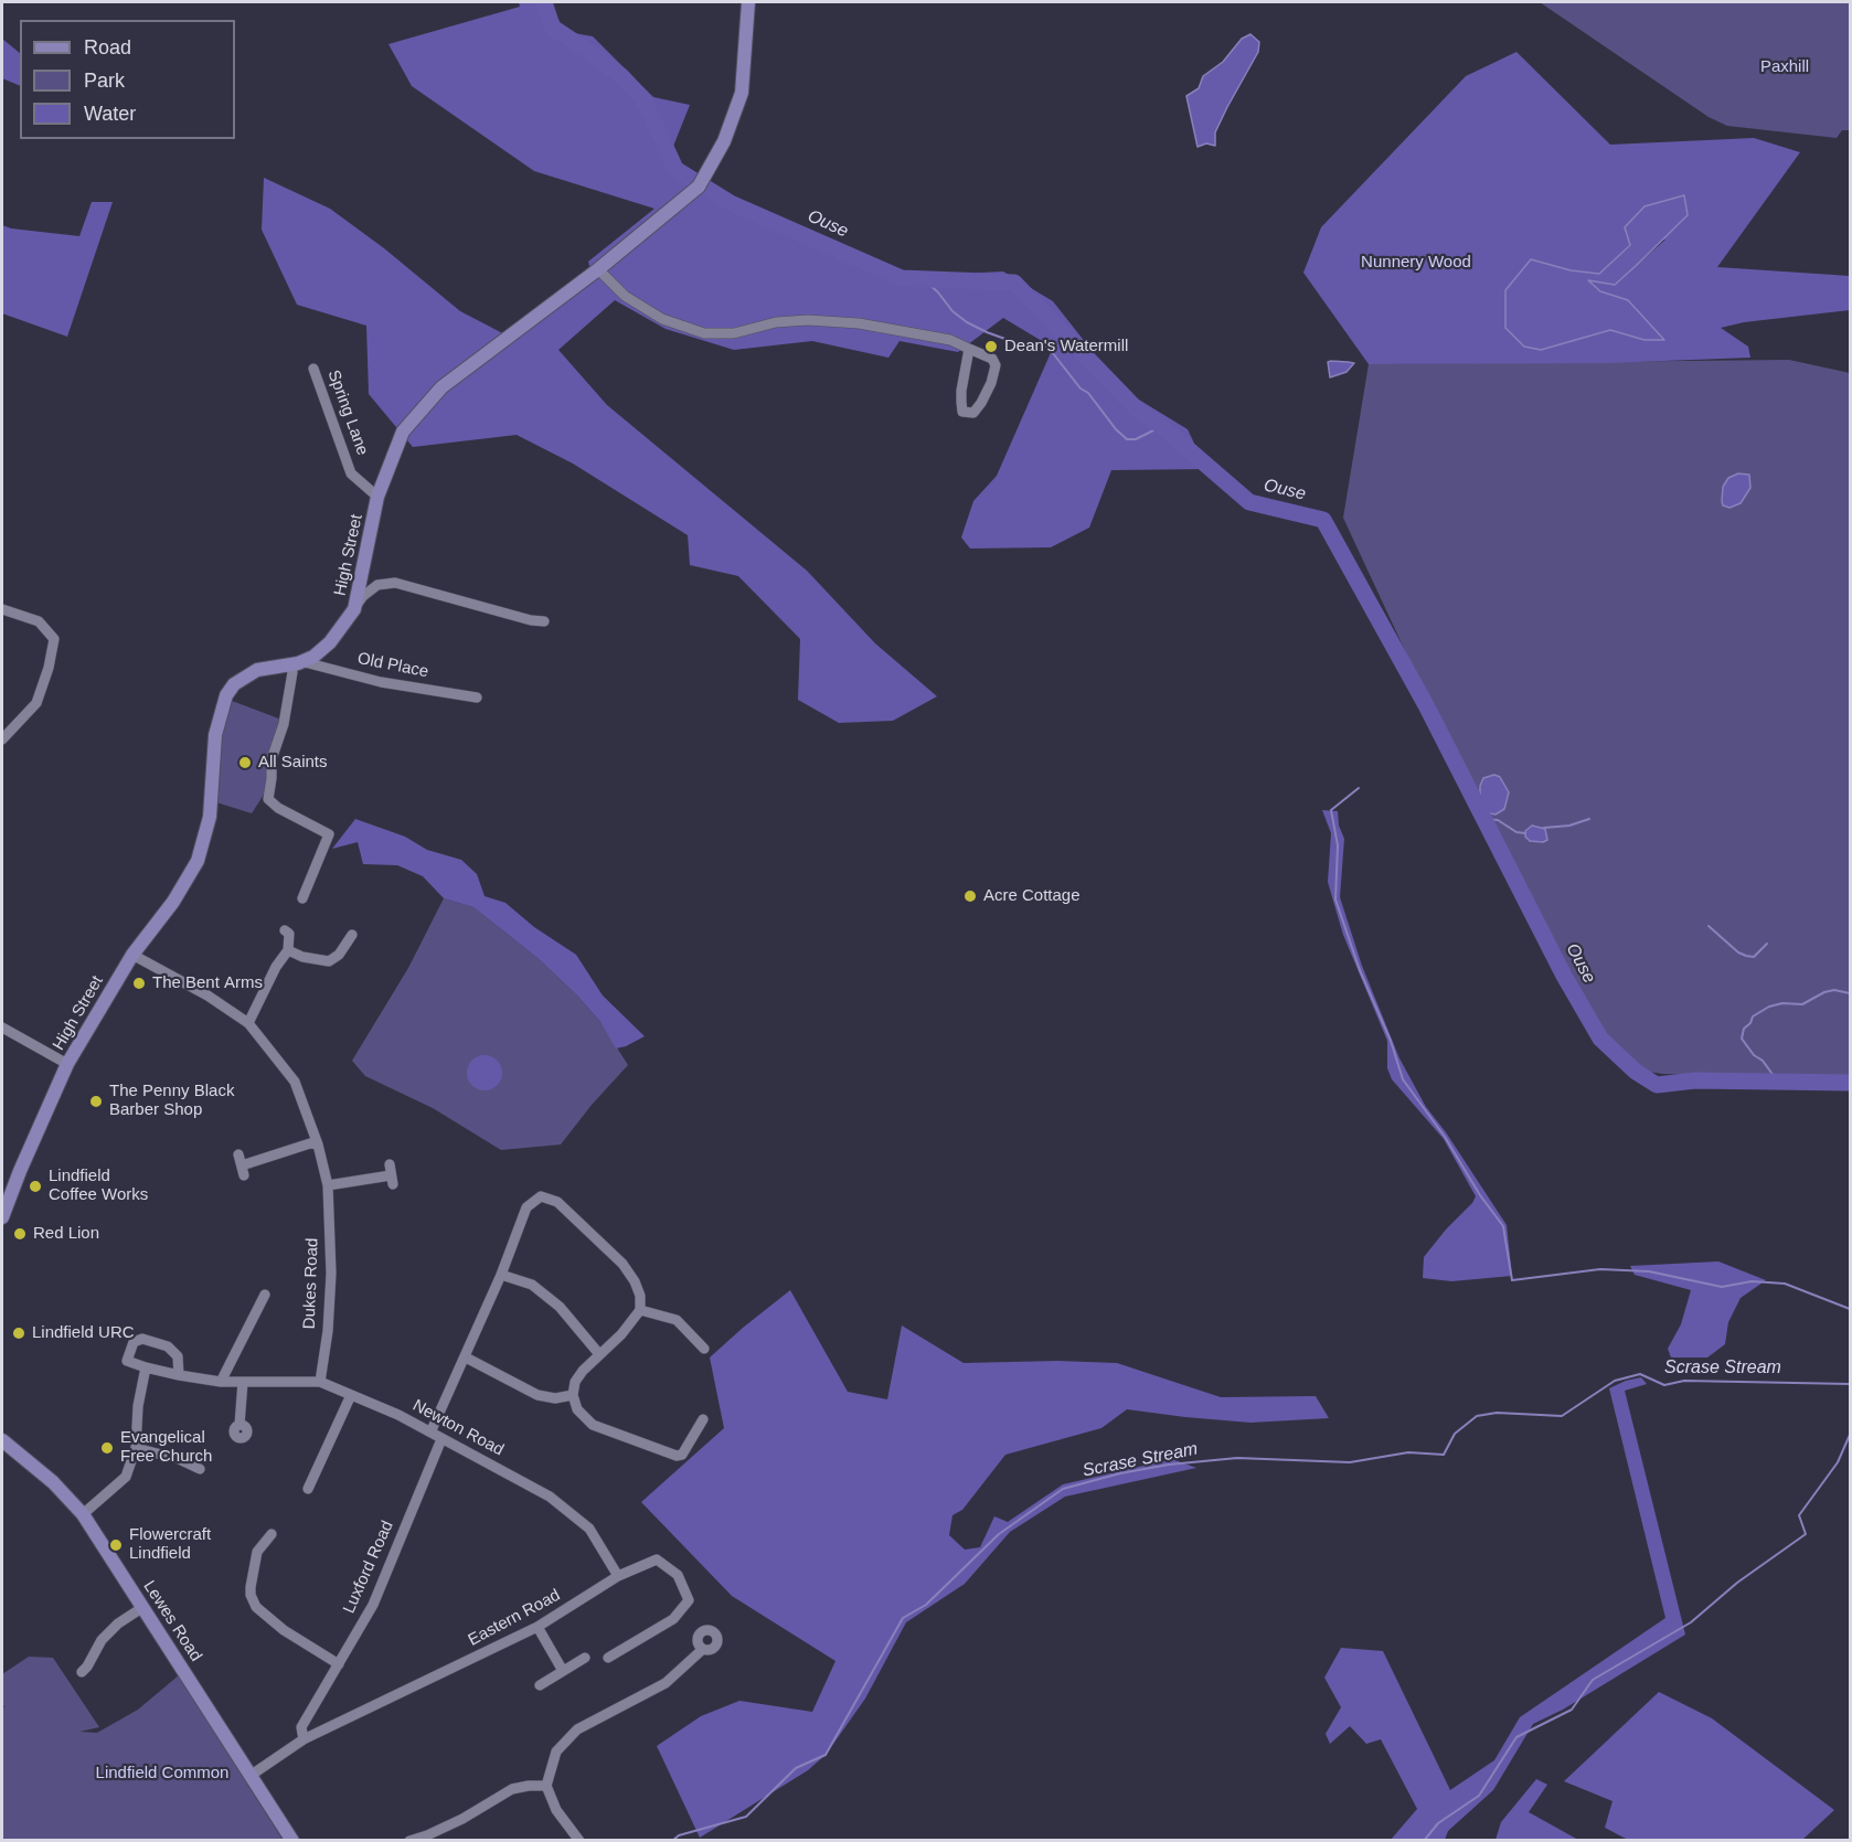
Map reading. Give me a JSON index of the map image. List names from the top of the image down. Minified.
{"streets":{"main road":["High Street","Lewes Road"],"street":["Spring Lane","Old Place","Dukes Road","Newton Road","Luxford Road","Eastern Road"]},"crossings":[["Spring Lane","High Street"],["High Street","Old Place"],["High Street","Dukes Road"],["Dukes Road","Newton Road"],["Newton Road","Luxford Road"],["Newton Road","Eastern Road"],["Luxford Road","Eastern Road"],["Eastern Road","Lewes Road"]],"water":["Ouse","Scrase Stream"],"parks":["Paxhill","Nunnery Wood","Lindfield Common"],"places":["Dean's Watermill","All Saints","Acre Cottage","The Bent Arms","The Penny Black Barber Shop","Lindfield Coffee Works","Red Lion","Lindfield URC","Evangelical Free Church","Flowercraft Lindfield"],"legend":["Road","Park","Water"]}
